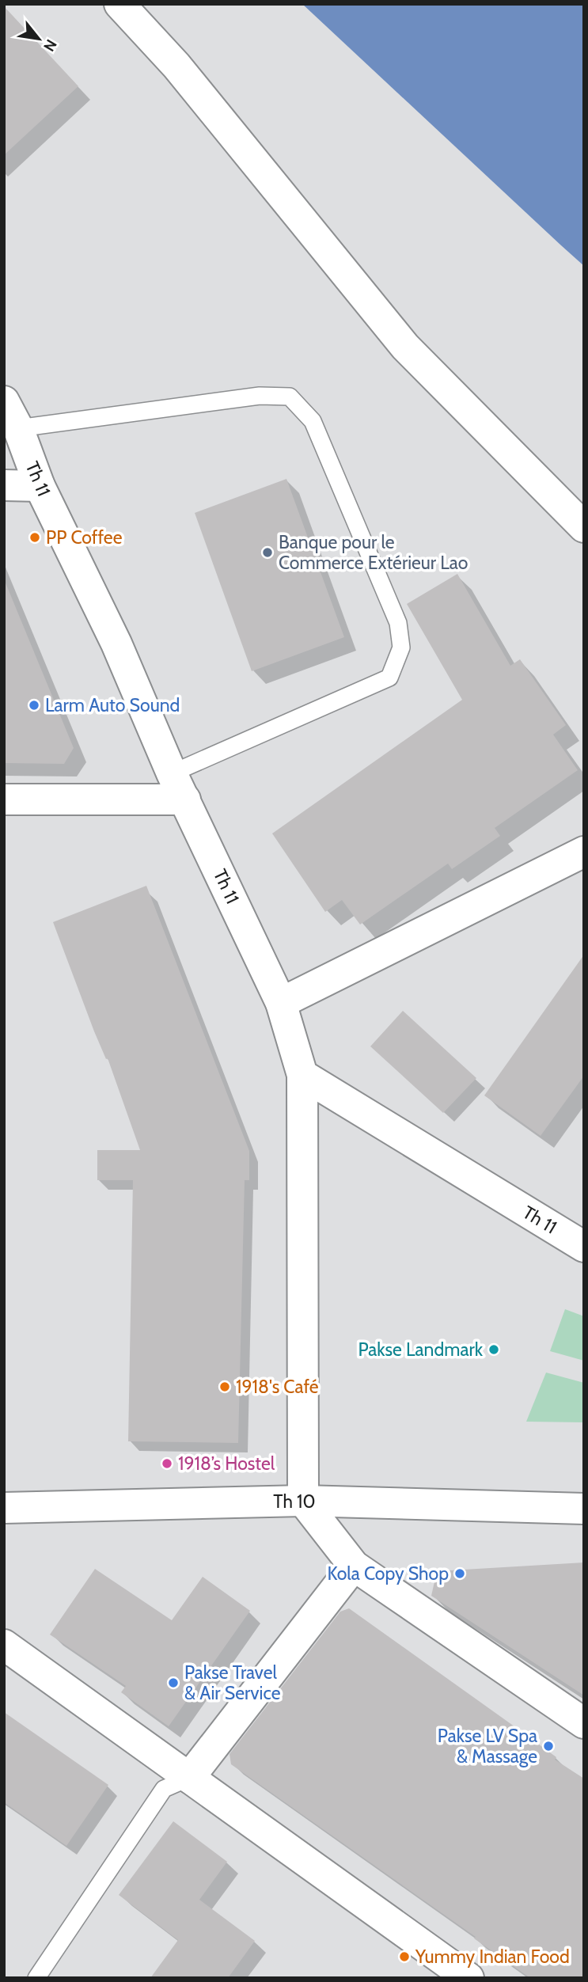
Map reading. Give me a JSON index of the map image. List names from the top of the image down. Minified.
{"streets":{"street":["Th 11","Th 10"]},"places":["PP Coffee","Banque pour le Commerce Extérieur Lao","Larm Auto Sound","Pakse Landmark","1918's Café","1918’s Hostel","Kola Copy Shop","Pakse Travel & Air Service","Pakse LV Spa & Massage","Yummy Indian Food"],"north":"bottom right"}
